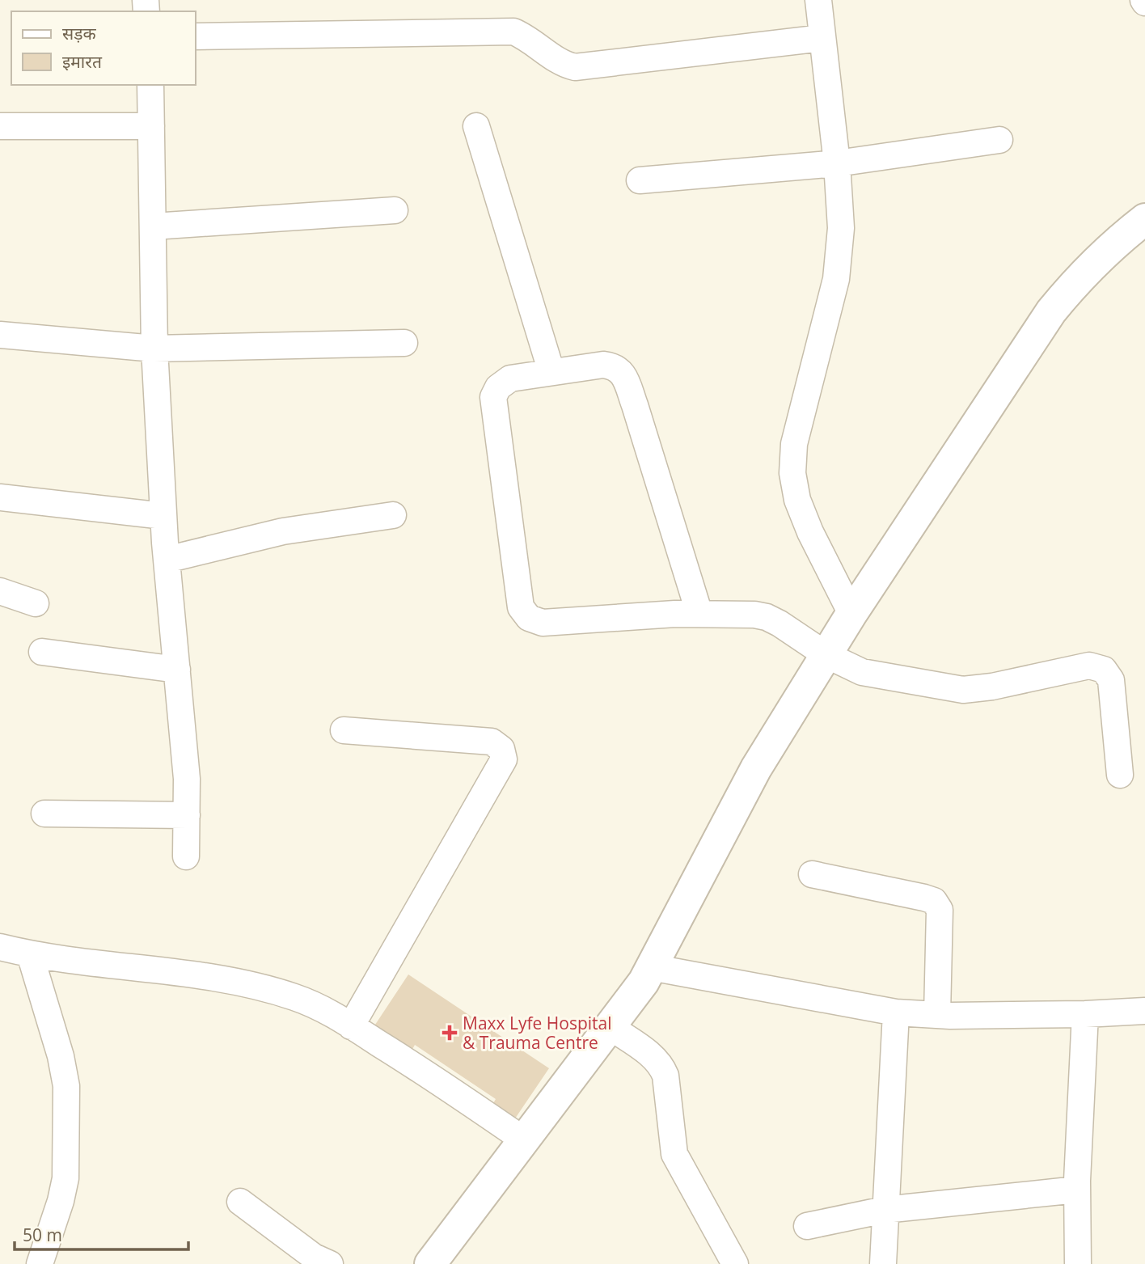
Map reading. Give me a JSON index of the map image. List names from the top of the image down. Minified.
{"places":{"health":["Maxx Lyfe Hospital & Trauma Centre"]},"legend":["सड़क","इमारत"],"scale_bar":"50 m"}
